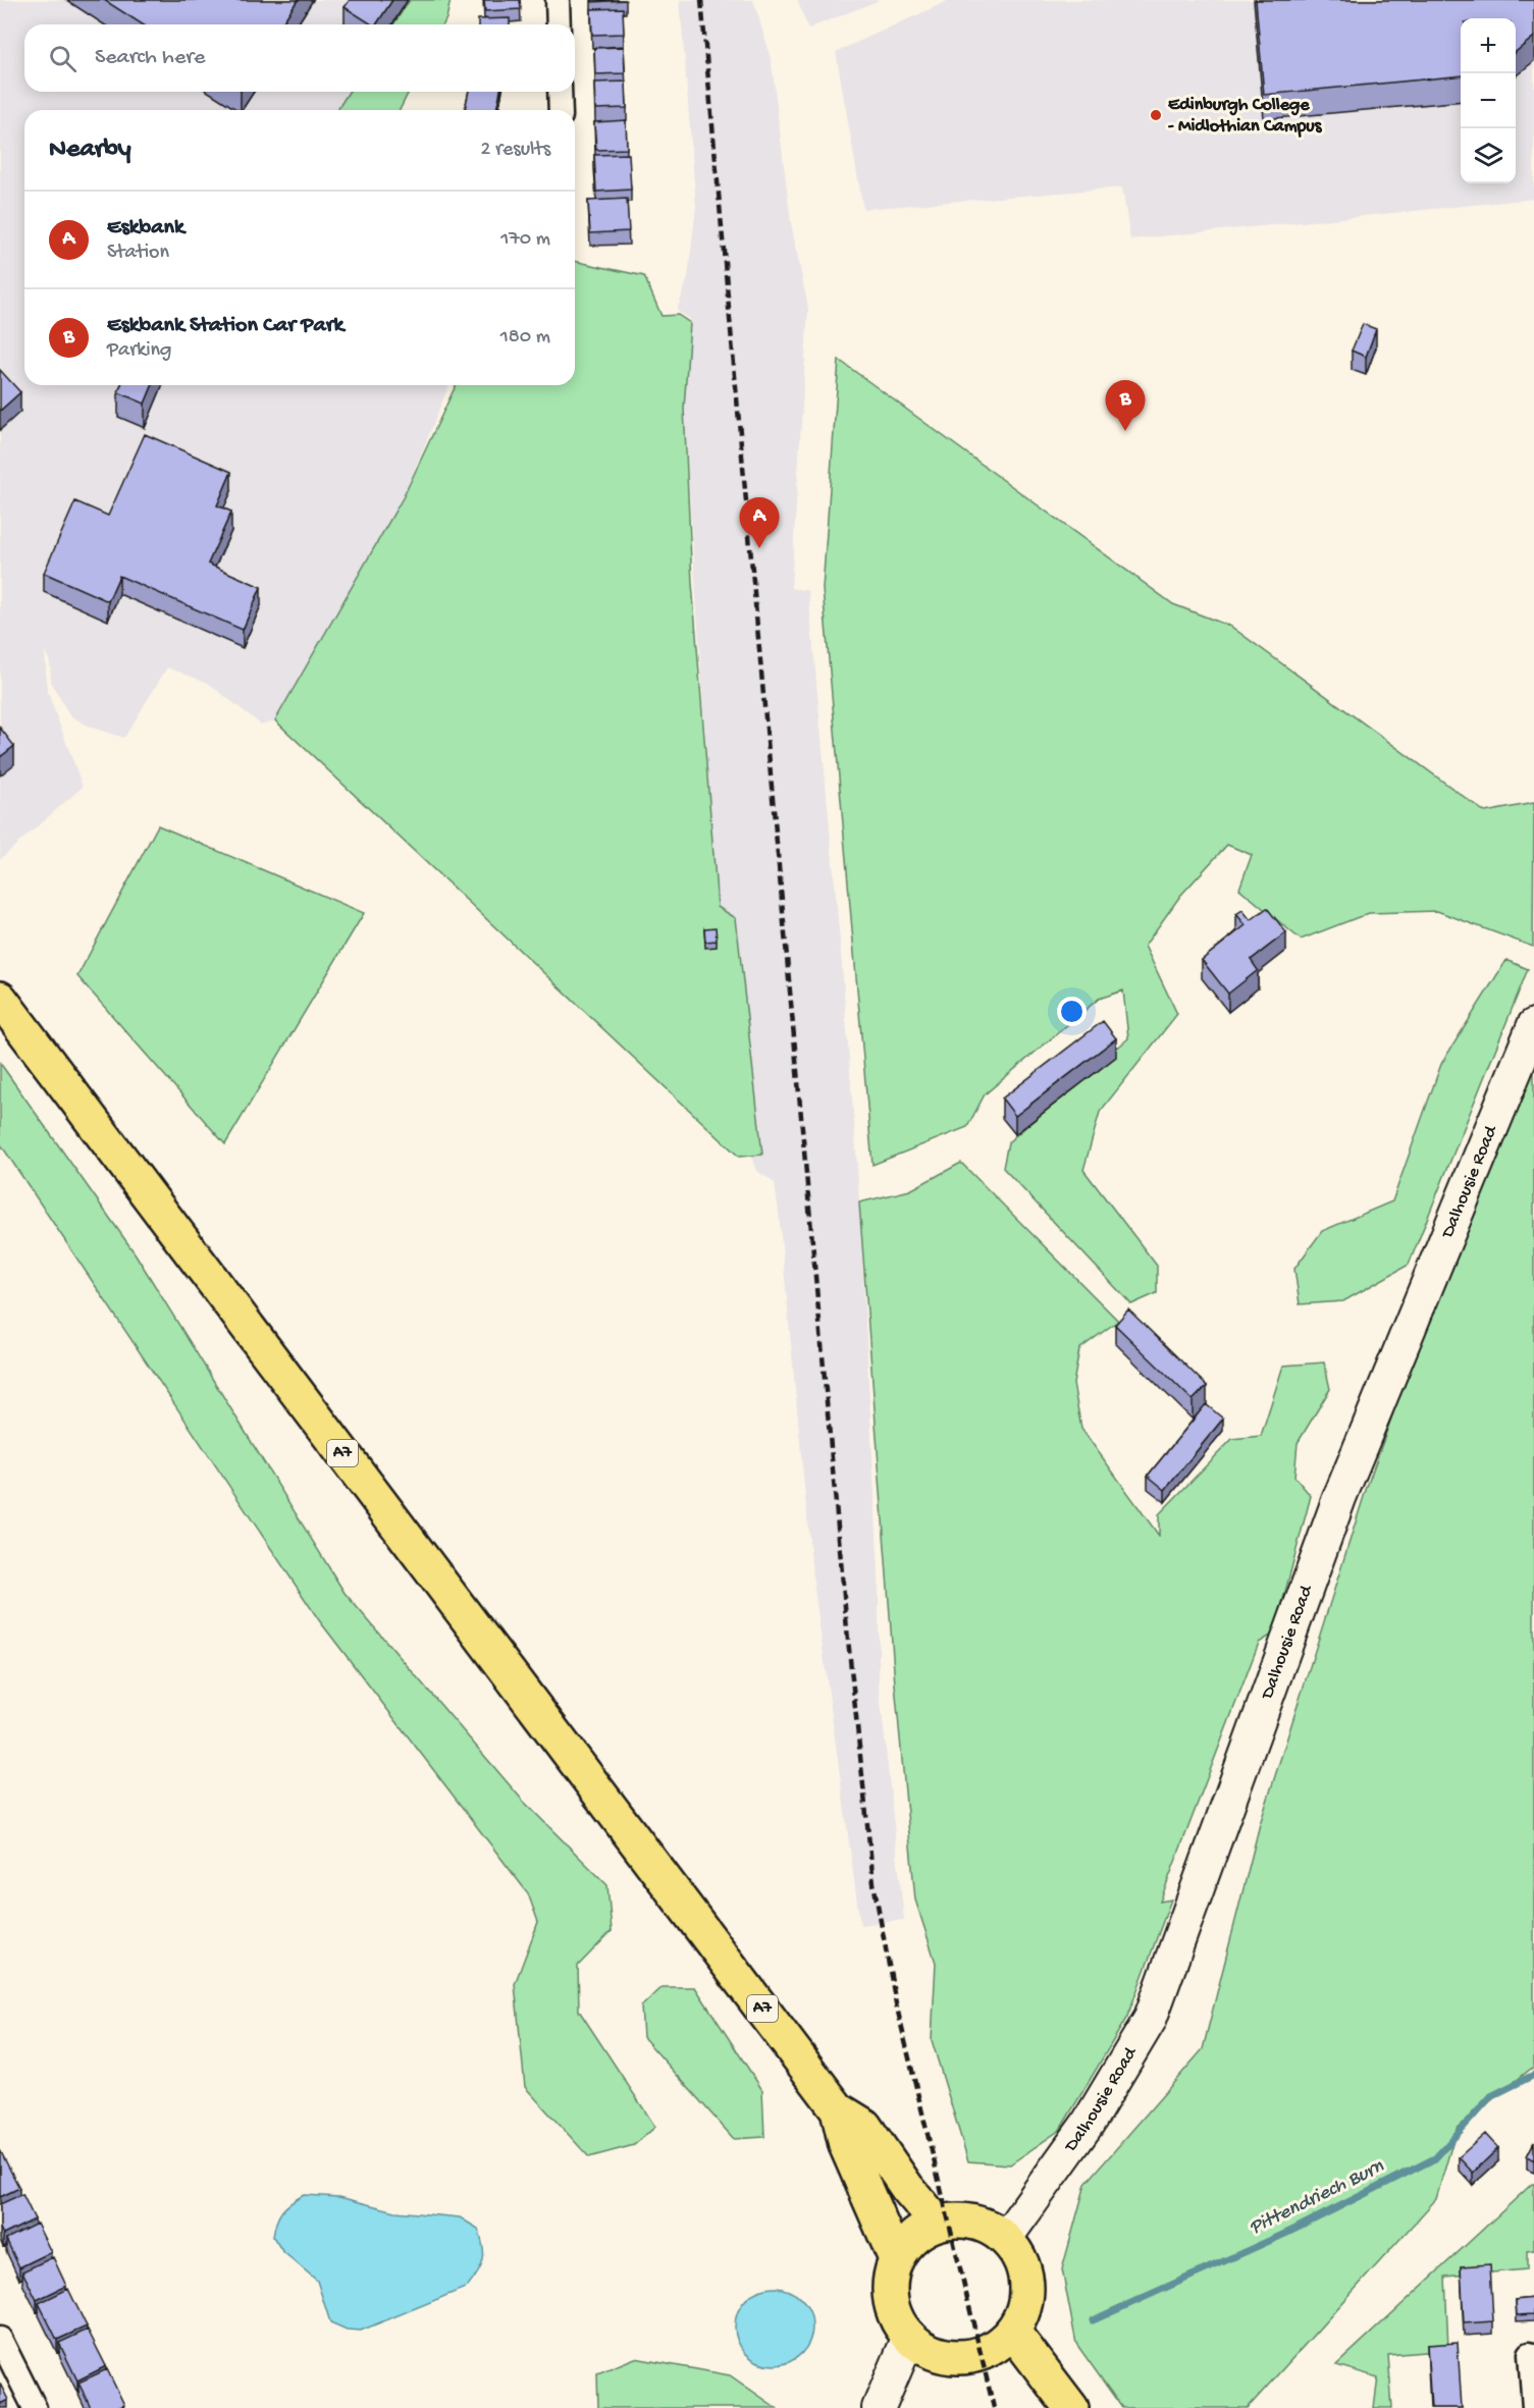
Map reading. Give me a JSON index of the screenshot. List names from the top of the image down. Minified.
{"streets":{"main road":["Dalhousie Road","A7"]},"crossings":[["Dalhousie Road","A7"]],"water":["Pittendriech Burn"],"places":["Edinburgh College - Midlothian Campus"],"page":{"map_buttons":["+","−"],"search":"Search here","heading":["Nearby","2 results"],"list":[{"mark":"A","name":"Eskbank","note":"Station","value":"170 m"},{"mark":"B","name":"Eskbank Station Car Park","note":"Parking","value":"180 m"}],"pins":["B","A"]}}
